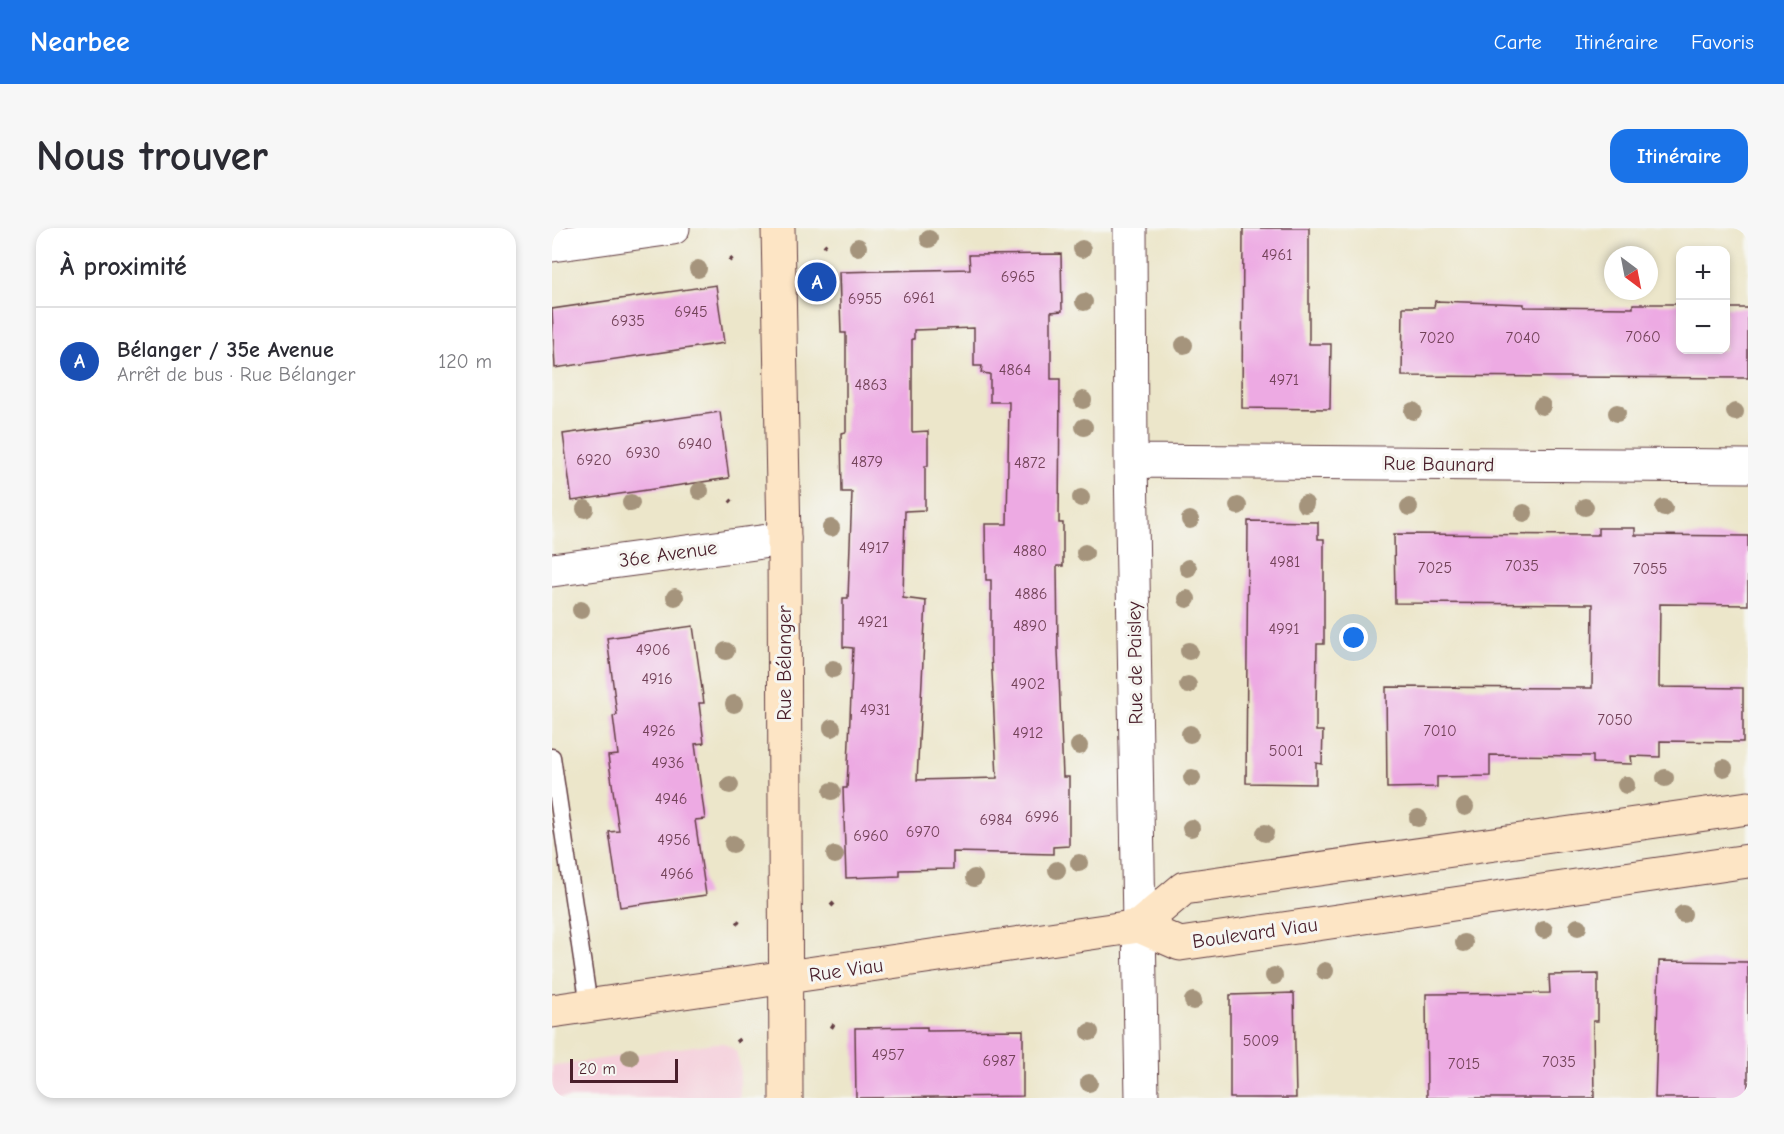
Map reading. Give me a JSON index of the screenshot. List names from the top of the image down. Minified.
{"streets":{"main road":["Rue Bélanger","Boulevard Viau","Rue Viau"],"street":["Rue Baunard","36e Avenue","Rue de Paisley"]},"crossings":[["Rue Baunard","Rue de Paisley"],["36e Avenue","Rue Bélanger"],["Rue Bélanger","Rue Viau"],["Rue de Paisley","Boulevard Viau"],["Rue de Paisley","Rue Viau"],["Boulevard Viau","Rue Viau"]],"house_numbers":["4961","6965","6961","6955","6945","6935","7060","7020","7040","4864","4971","4863","6940","6930","6920","4879","4872","4917","4880","4981","7035","7025","7055","4886","4921","4890","4991","4906","4916","4902","4931","7050","4926","7010","4912","5001","4936","4946","6996","6984","6970","6960","4956","4966","5009","4957","6987","7035","7015"],"scale_bar":"20 m","north":"bottom right","page":{"header":"Nearbee","nav":["Carte","Itinéraire","Favoris"],"buttons":"Itinéraire","title":"Nous trouver","heading":"À proximité","map_buttons":["+","−"],"pins":"A","list":[{"mark":"A","name":"Bélanger / 35e Avenue","note":"Arrêt de bus · Rue Bélanger","value":"120 m"}],"scale":"20 m"}}
